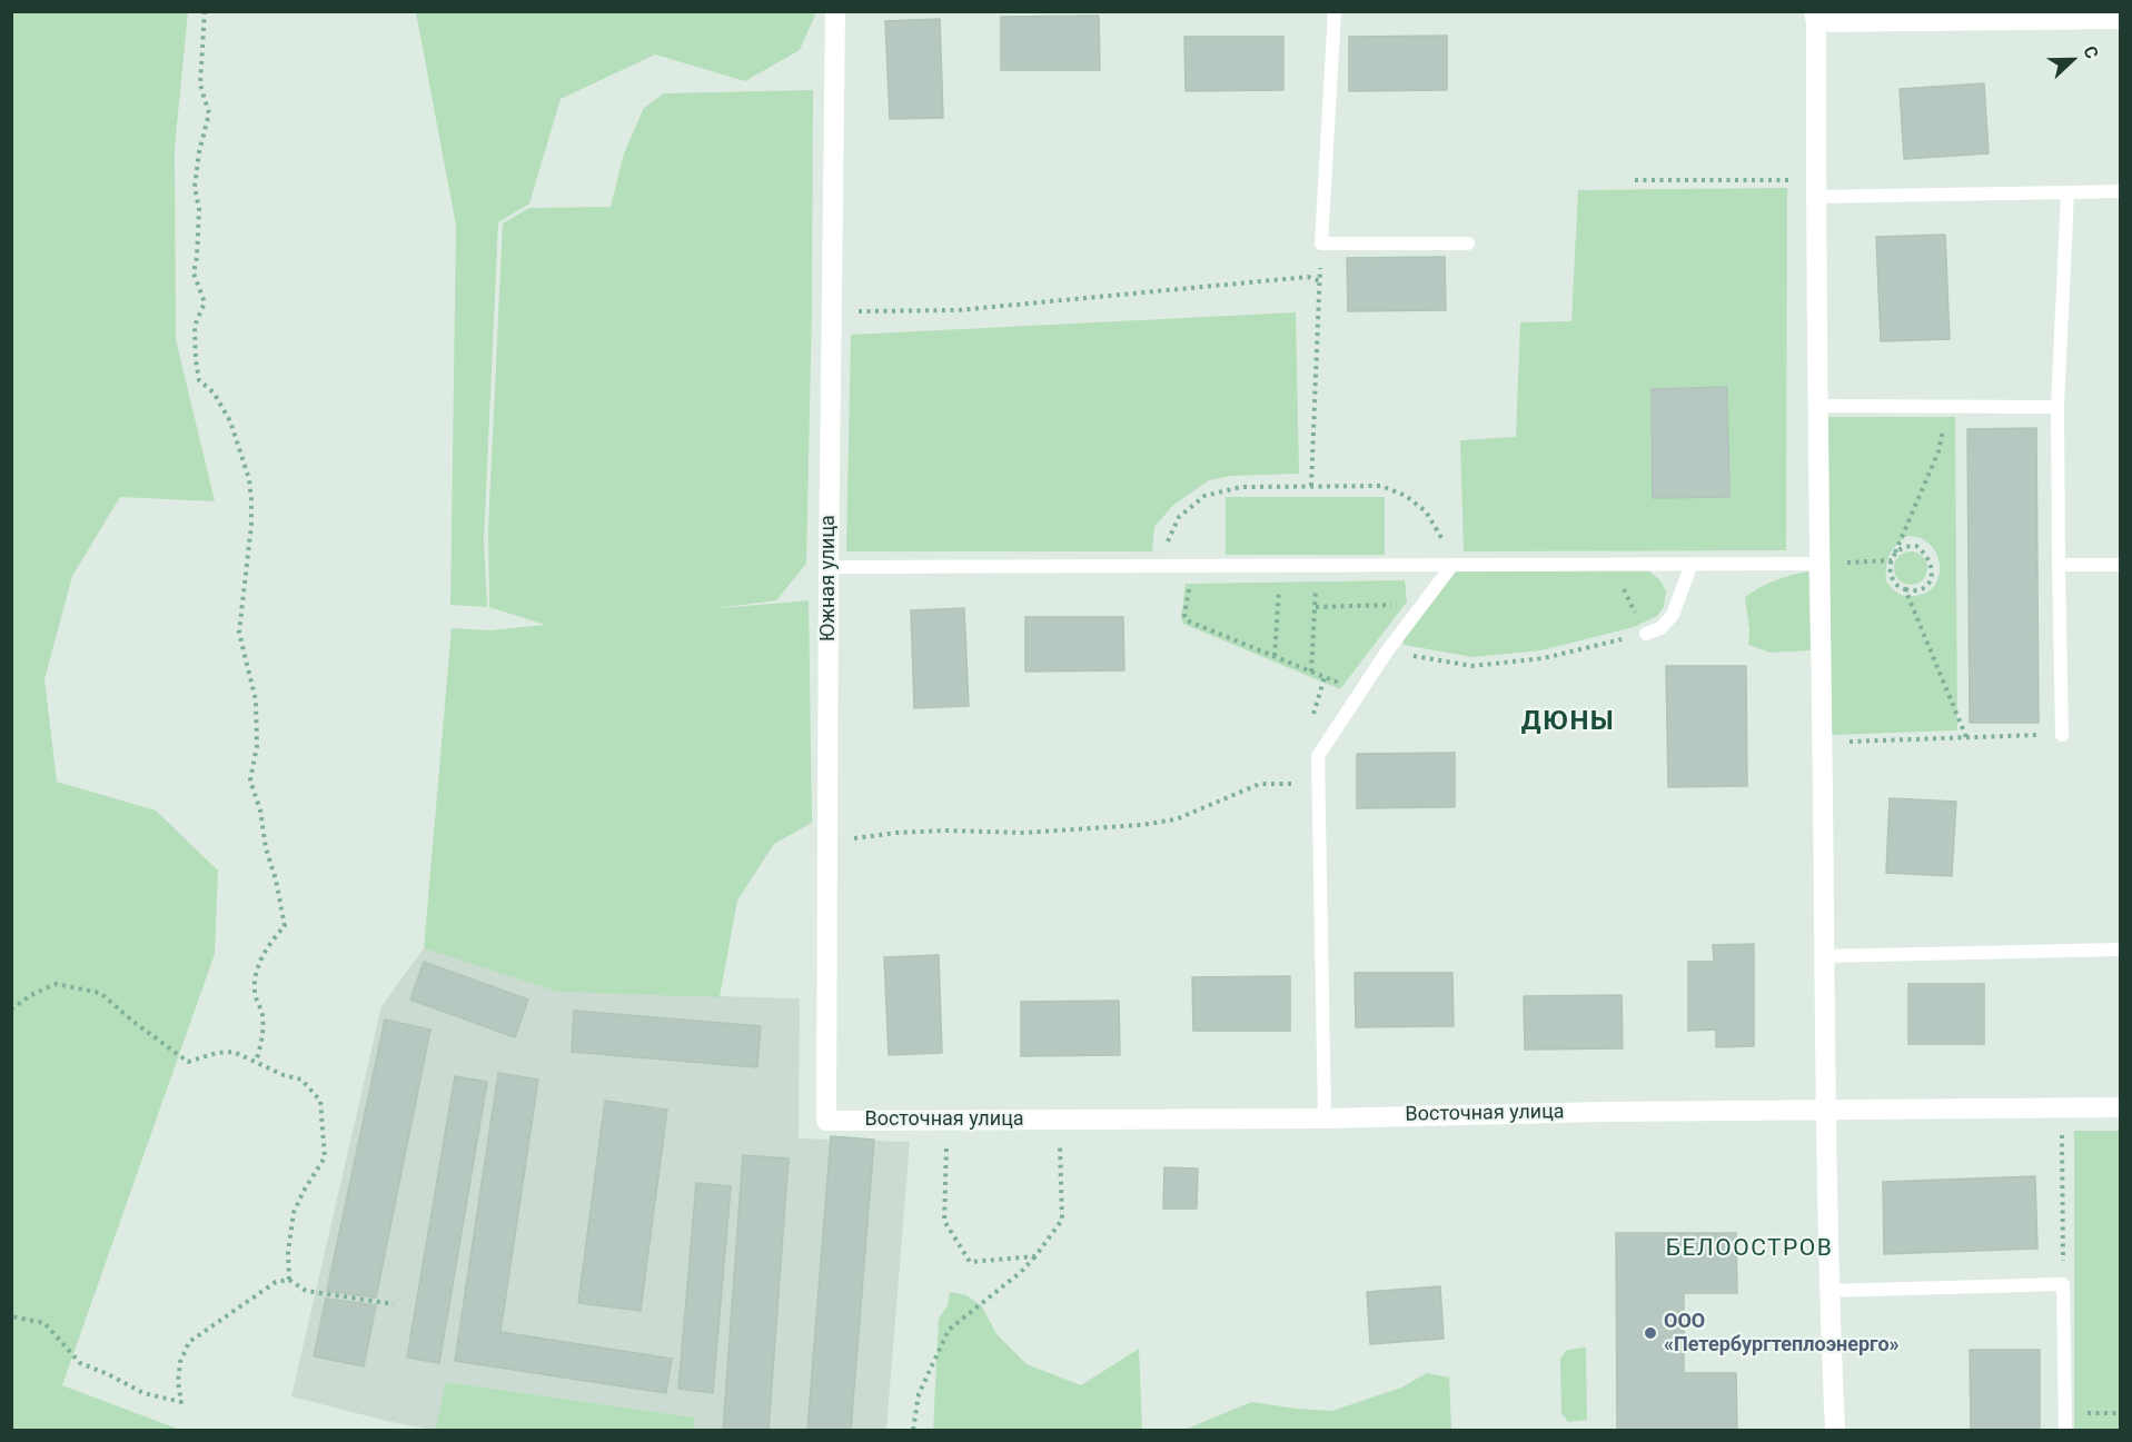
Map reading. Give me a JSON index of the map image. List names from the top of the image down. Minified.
{"streets":{"street":["Южная улица","Восточная улица"]},"crossings":[["Южная улица","Восточная улица"]],"districts":["ДЮНЫ","БЕЛООСТРОВ"],"places":["ООО «Петербургтеплоэнерго»"],"north":"right"}
